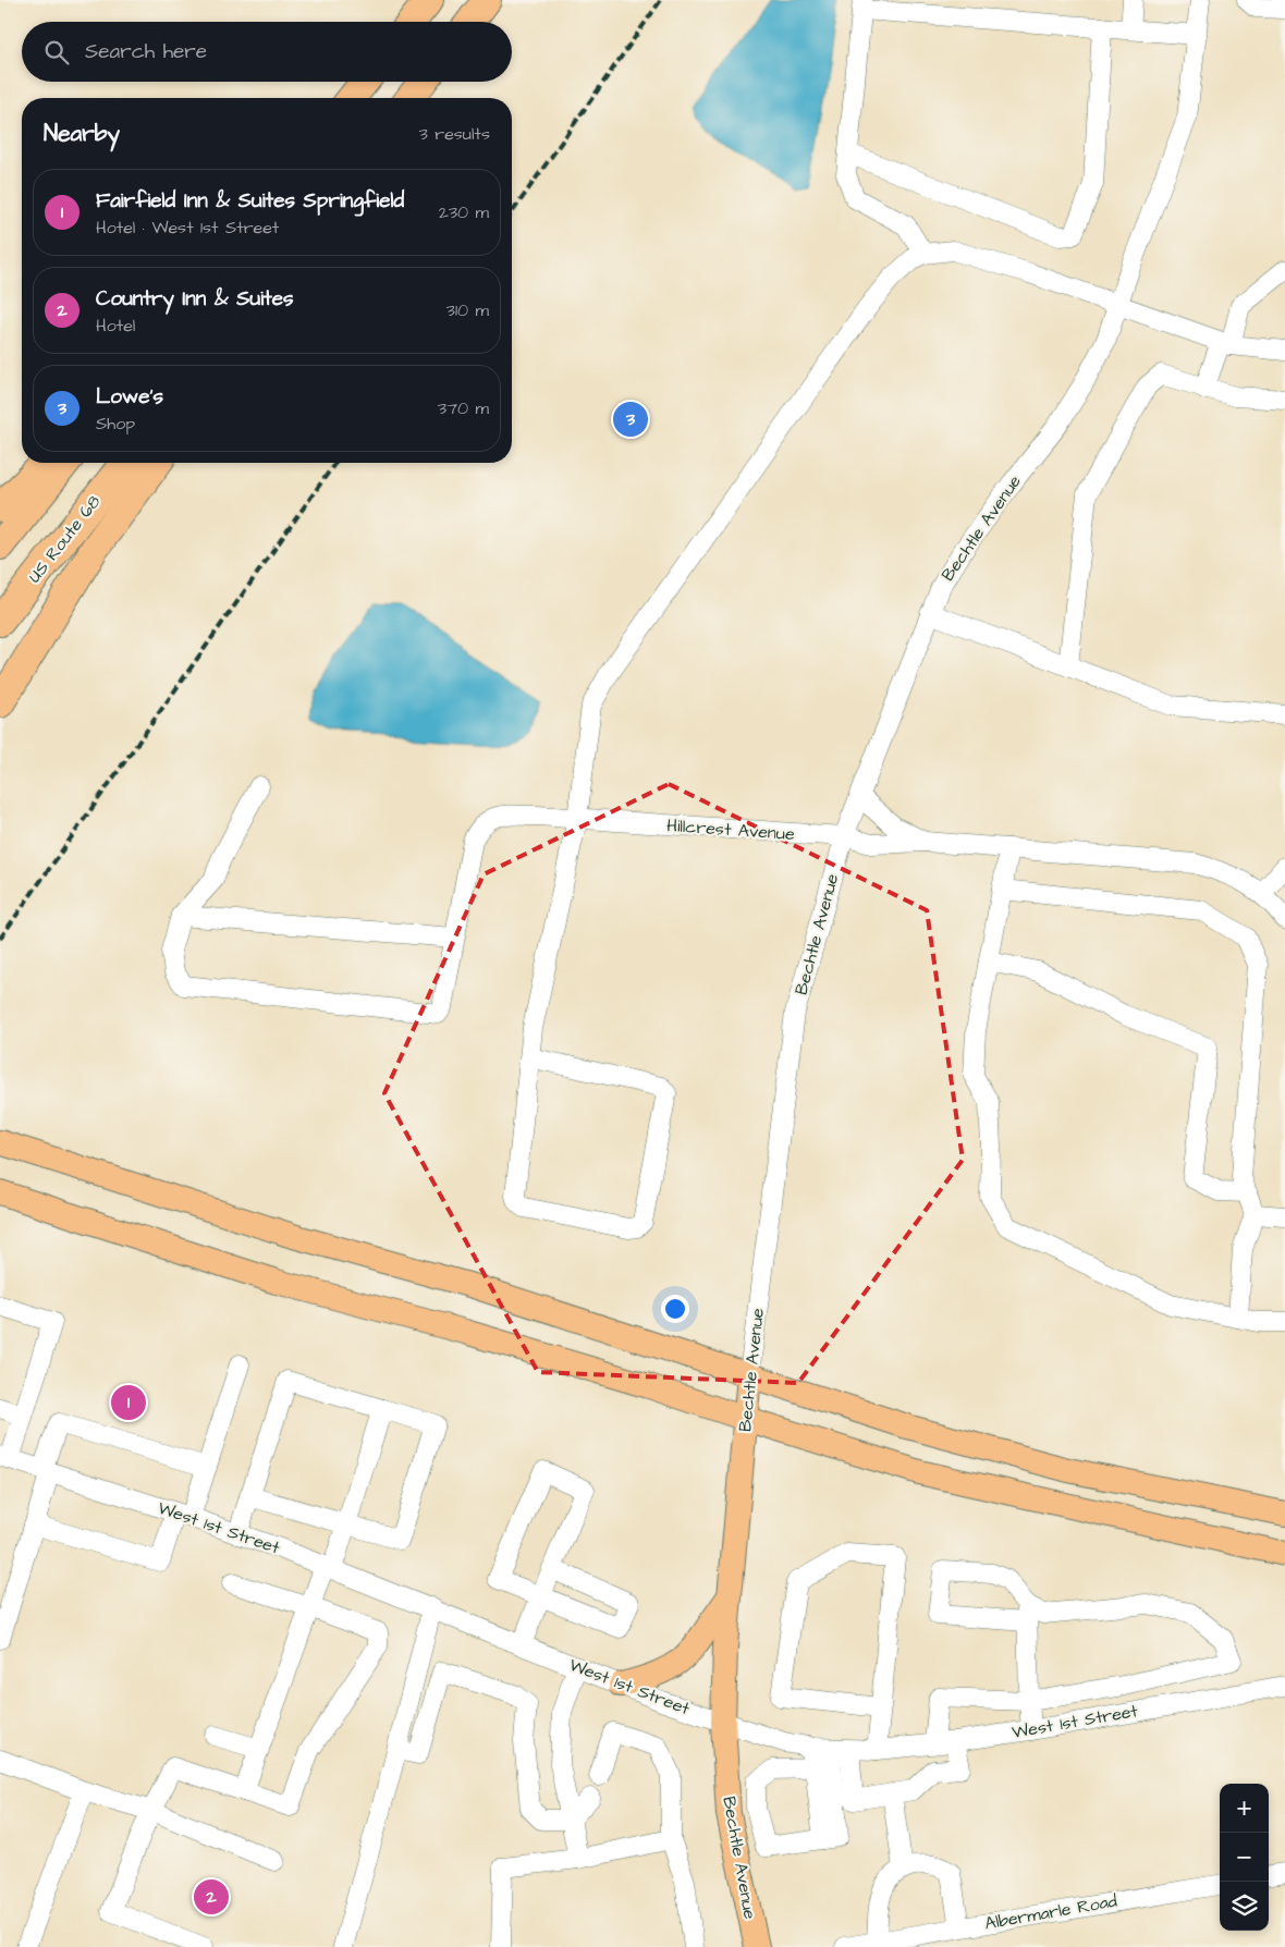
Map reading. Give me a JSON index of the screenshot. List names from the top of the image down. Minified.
{"streets":{"highway":["US Route 68"],"main road":["Bechtle Avenue"],"street":["Hillcrest Avenue","West 1st Street","Albermarle Road"]},"crossings":[["Bechtle Avenue","Hillcrest Avenue"],["Bechtle Avenue","West 1st Street"]],"page":{"search":"Search here","heading":["Nearby","3 results"],"list":[{"mark":"1","name":"Fairfield Inn & Suites Springfield","note":"Hotel · West 1st Street","value":"230 m"},{"mark":"2","name":"Country Inn & Suites","note":"Hotel","value":"310 m"},{"mark":"3","name":"Lowe's","note":"Shop","value":"370 m"}],"pins":["3","1","2"],"map_buttons":["+","−"]}}
